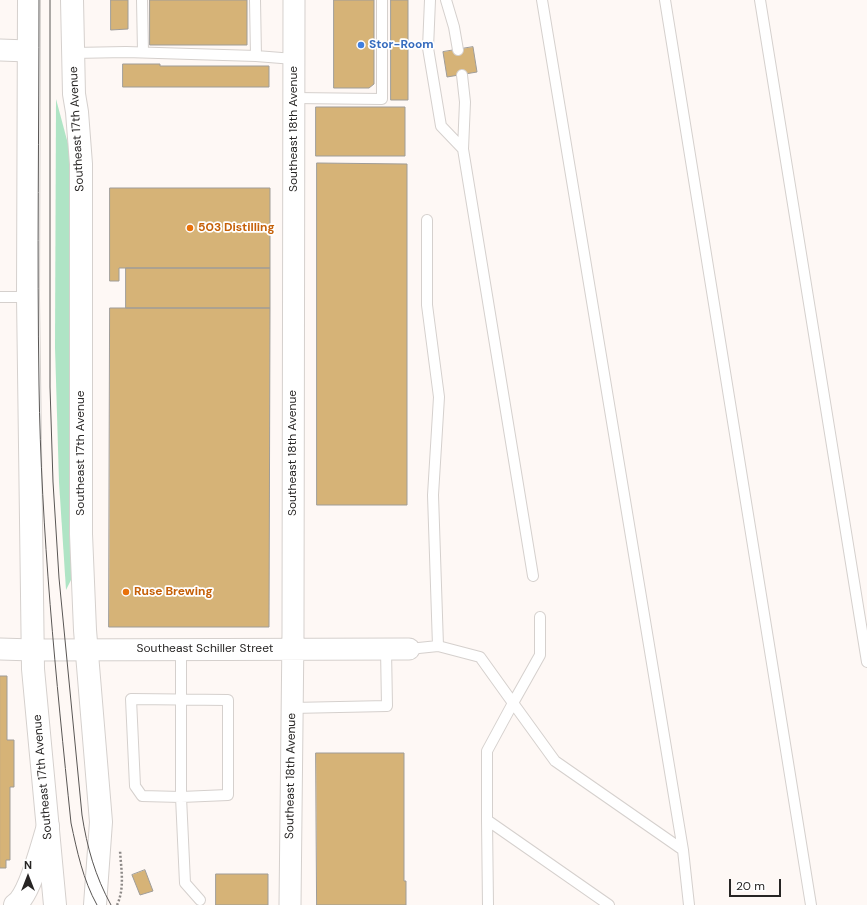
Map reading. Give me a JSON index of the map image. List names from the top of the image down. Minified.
{"streets":{"main road":["Southeast 17th Avenue"],"street":["Southeast 18th Avenue","Southeast Schiller Street"]},"crossings":[["Southeast 17th Avenue","Southeast Schiller Street"],["Southeast 18th Avenue","Southeast Schiller Street"]],"places":["Stor-Room","503 Distilling","Ruse Brewing"],"scale_bar":"20 m","north":"top"}
